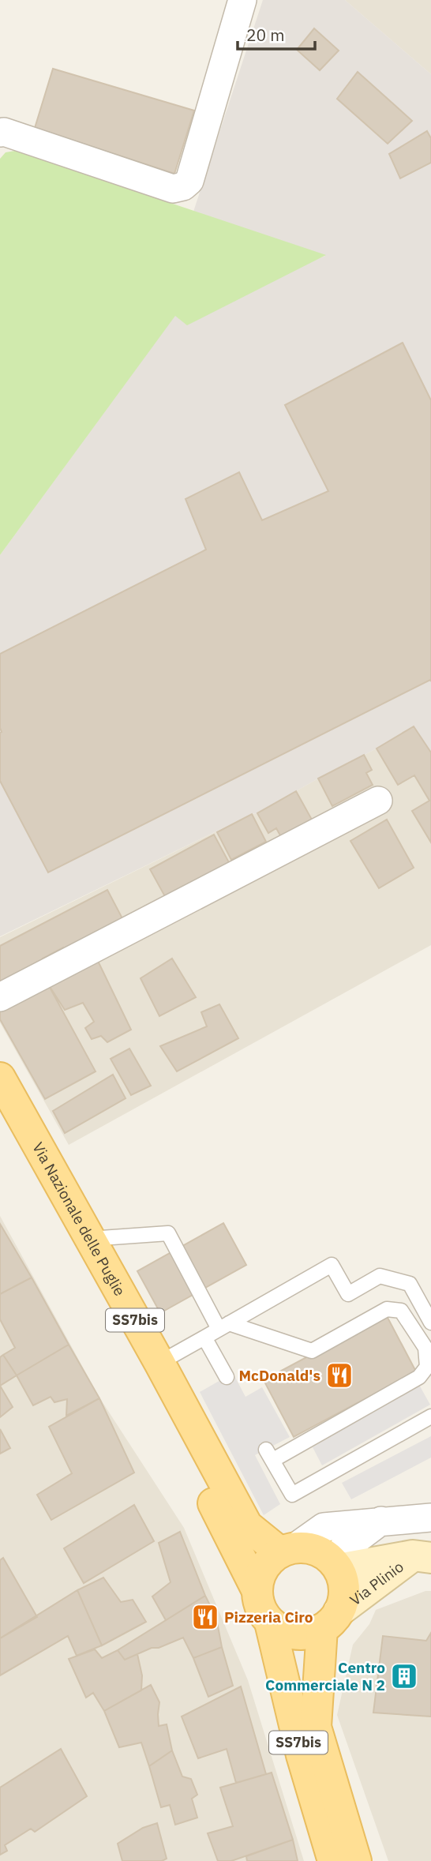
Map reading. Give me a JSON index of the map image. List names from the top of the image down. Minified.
{"streets":{"main road":["Via Nazionale delle Puglie","SS7bis"],"street":["Via Plinio"]},"crossings":[["Via Nazionale delle Puglie","SS7bis"],["Via Nazionale delle Puglie","Via Plinio"],["SS7bis","Via Plinio"]],"places":{"restaurant":["McDonald's","Pizzeria Ciro"],"building":["Centro Commerciale N 2"]},"scale_bar":"20 m"}
